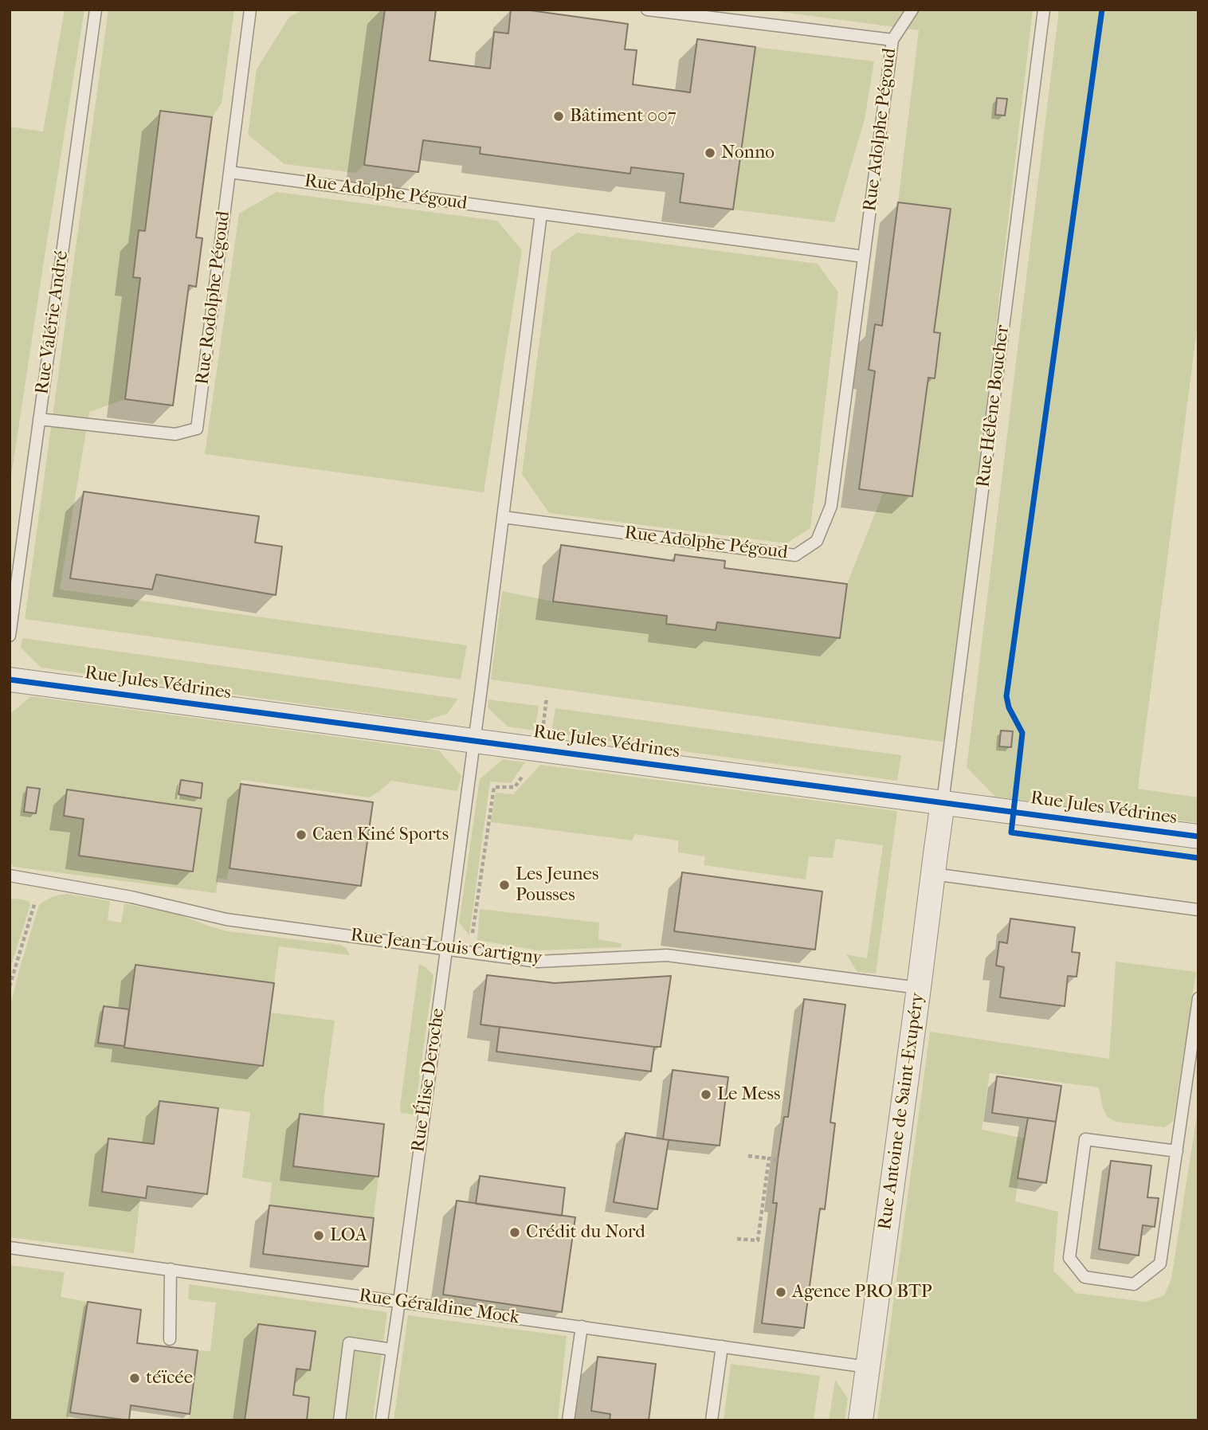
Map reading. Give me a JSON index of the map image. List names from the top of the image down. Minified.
{"streets":{"street":["Rue Jules Védrines","Rue Antoine de Saint-Exupéry"],"lane":["Rue Adolphe Pégoud","Rue Rodolphe Pégoud","Rue Valérie André","Rue Hélène Boucher","Rue Jean-Louis Cartigny","Rue Élise Deroche","Rue Géraldine Mock"]},"crossings":[["Rue Adolphe Pégoud","Rue Rodolphe Pégoud"],["Rue Rodolphe Pégoud","Rue Valérie André"],["Rue Hélène Boucher","Rue Jules Védrines"],["Rue Hélène Boucher","Rue Antoine de Saint-Exupéry"],["Rue Jules Védrines","Rue Élise Deroche"],["Rue Jules Védrines","Rue Antoine de Saint-Exupéry"],["Rue Jean-Louis Cartigny","Rue Élise Deroche"],["Rue Jean-Louis Cartigny","Rue Antoine de Saint-Exupéry"],["Rue Élise Deroche","Rue Géraldine Mock"],["Rue Antoine de Saint-Exupéry","Rue Géraldine Mock"]],"places":["Bâtiment 007","Nonno","Caen Kiné Sports","Les Jeunes Pousses","Le Mess","Crédit du Nord","LOA","Agence PRO BTP","téïcée"]}
